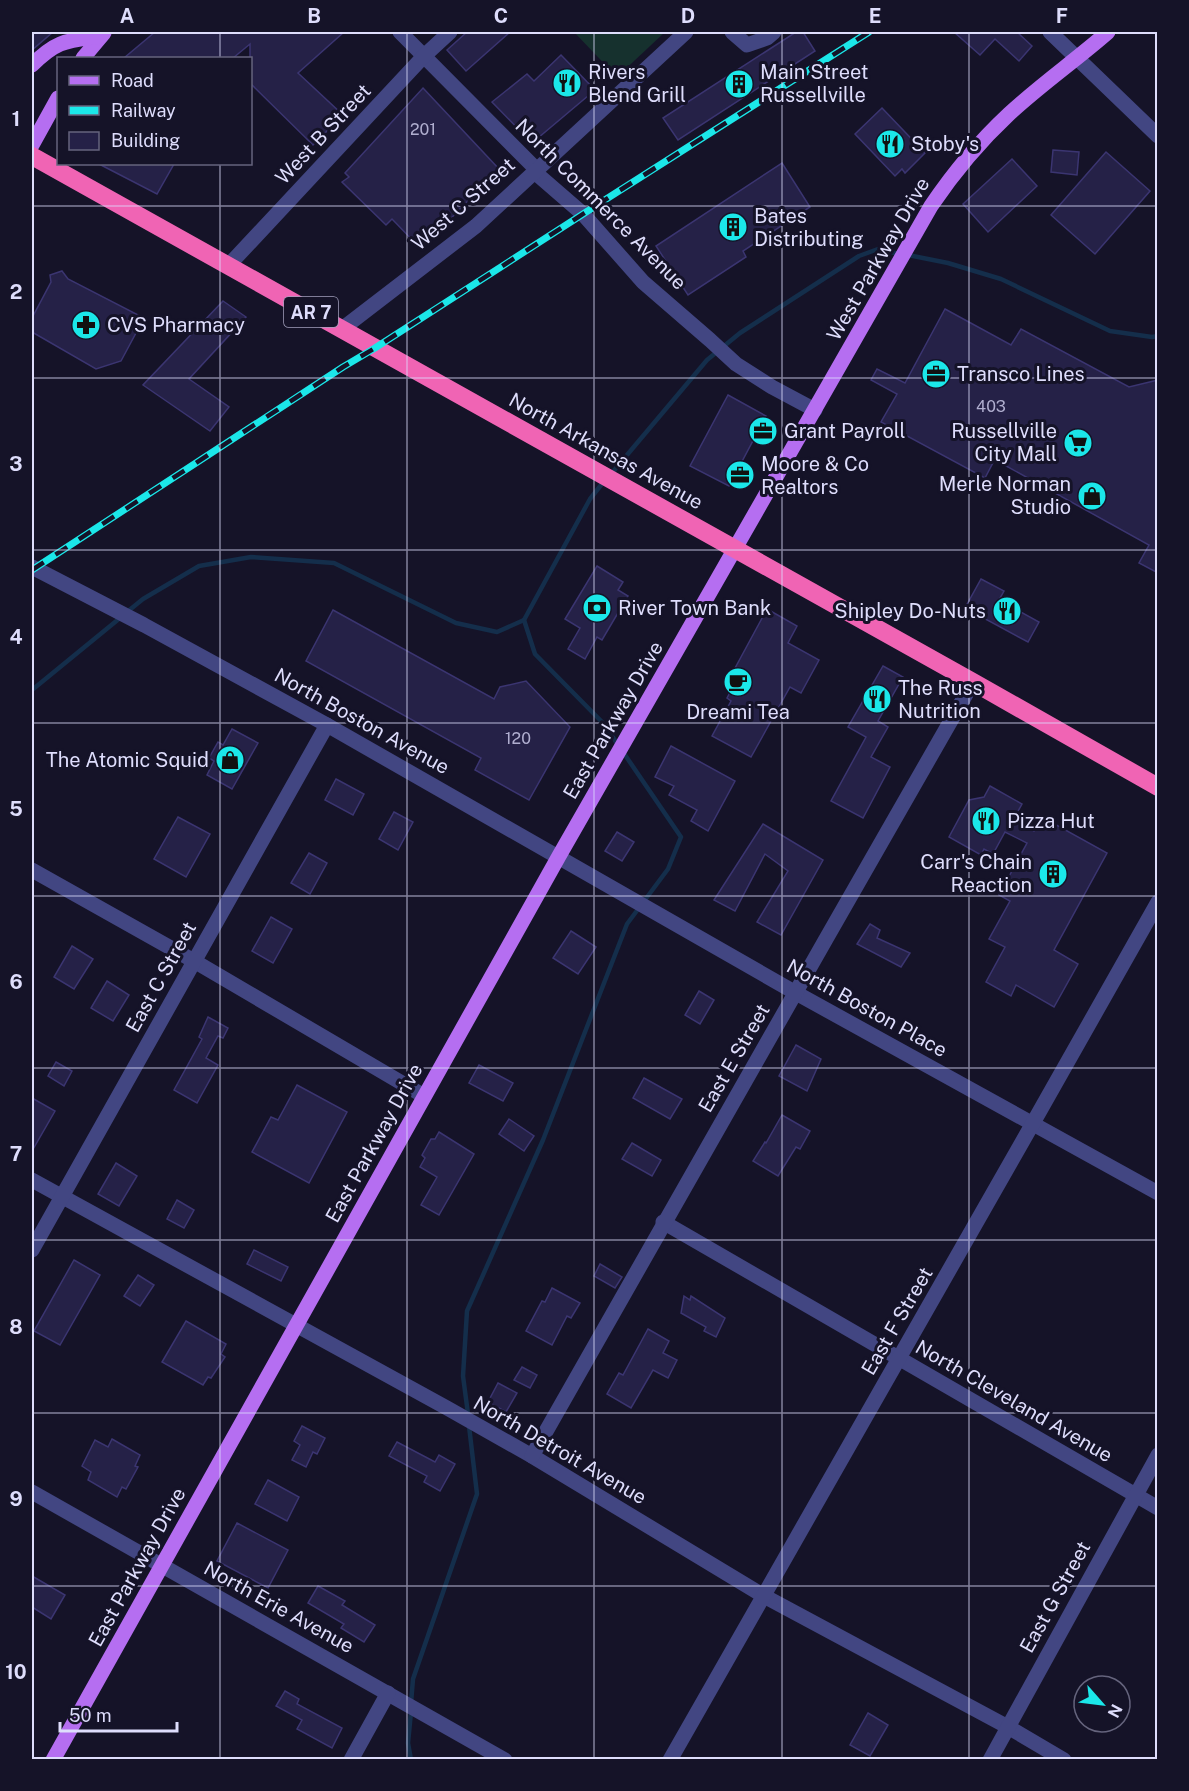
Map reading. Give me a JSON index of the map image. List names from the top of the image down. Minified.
{"streets":{"highway":["AR 7","North Arkansas Avenue"],"main road":["West Parkway Drive","East Parkway Drive"],"street":["West B Street","West C Street","North Commerce Avenue","North Boston Avenue","East C Street","North Boston Place","East E Street","East F Street","North Cleveland Avenue","North Detroit Avenue","East G Street","North Erie Avenue"]},"crossings":[["West B Street","North Commerce Avenue"],["West B Street","North Arkansas Avenue"],["West C Street","North Commerce Avenue"],["West C Street","North Arkansas Avenue"],["North Commerce Avenue","West Parkway Drive"],["West Parkway Drive","North Arkansas Avenue"],["West Parkway Drive","East Parkway Drive"],["North Arkansas Avenue","East Parkway Drive"],["North Arkansas Avenue","East E Street"],["East Parkway Drive","North Boston Avenue"],["East Parkway Drive","North Boston Place"],["East Parkway Drive","North Detroit Avenue"],["East Parkway Drive","North Erie Avenue"],["North Boston Avenue","East C Street"],["North Boston Avenue","North Boston Place"],["East C Street","North Detroit Avenue"],["North Boston Place","East E Street"],["North Boston Place","East F Street"],["East E Street","North Cleveland Avenue"],["East E Street","North Detroit Avenue"],["East F Street","North Cleveland Avenue"],["East F Street","North Detroit Avenue"],["North Cleveland Avenue","East G Street"],["North Detroit Avenue","East G Street"]],"places":{"restaurant":["Rivers Blend Grill","Stoby's","Shipley Do-Nuts","The Russ Nutrition","Pizza Hut"],"building":["Main Street Russellville","Bates Distributing","Carr's Chain Reaction"],"pharmacy":["CVS Pharmacy"],"office":["Transco Lines","Grant Payroll","Moore & Co Realtors"],"supermarket":["Russellville City Mall"],"shop":["Merle Norman Studio","The Atomic Squid"],"bank":["River Town Bank"],"cafe":["Dreami Tea"]},"house_numbers":["201","403","120"],"legend":["Road","Railway","Building"],"scale_bar":"50 m","north":"bottom right","grid":{"columns":["A","B","C","D","E","F"],"rows":["1","2","3","4","5","6","7","8","9","10"]}}
